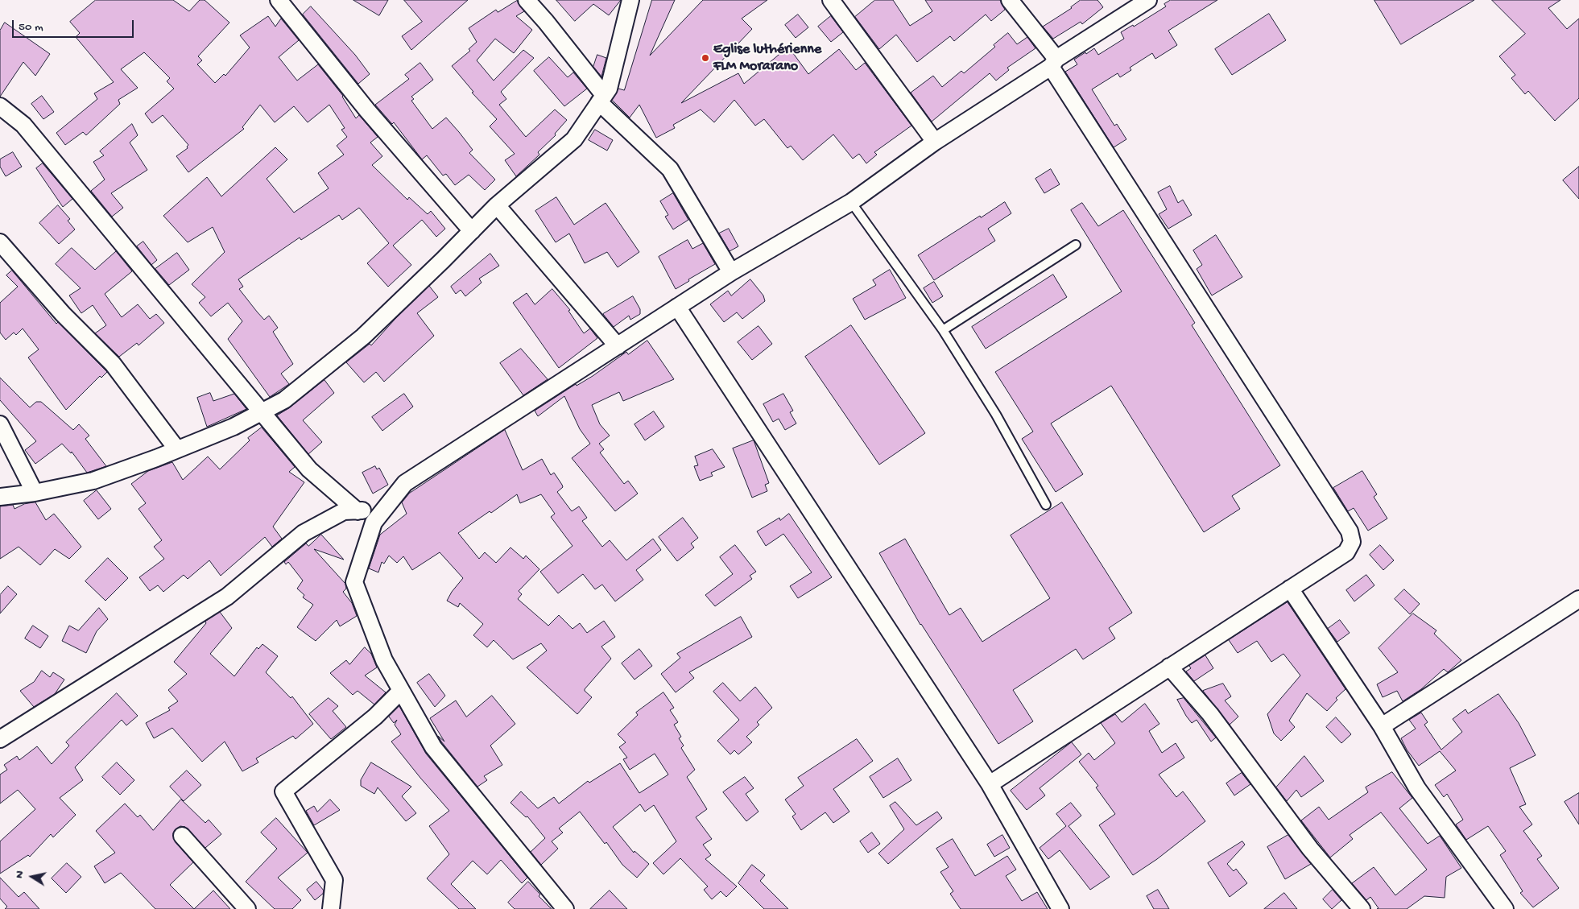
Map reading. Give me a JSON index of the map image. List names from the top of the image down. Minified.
{"places":["Eglise luthérienne FLM Morarano"],"scale_bar":"50 m","north":"left"}
